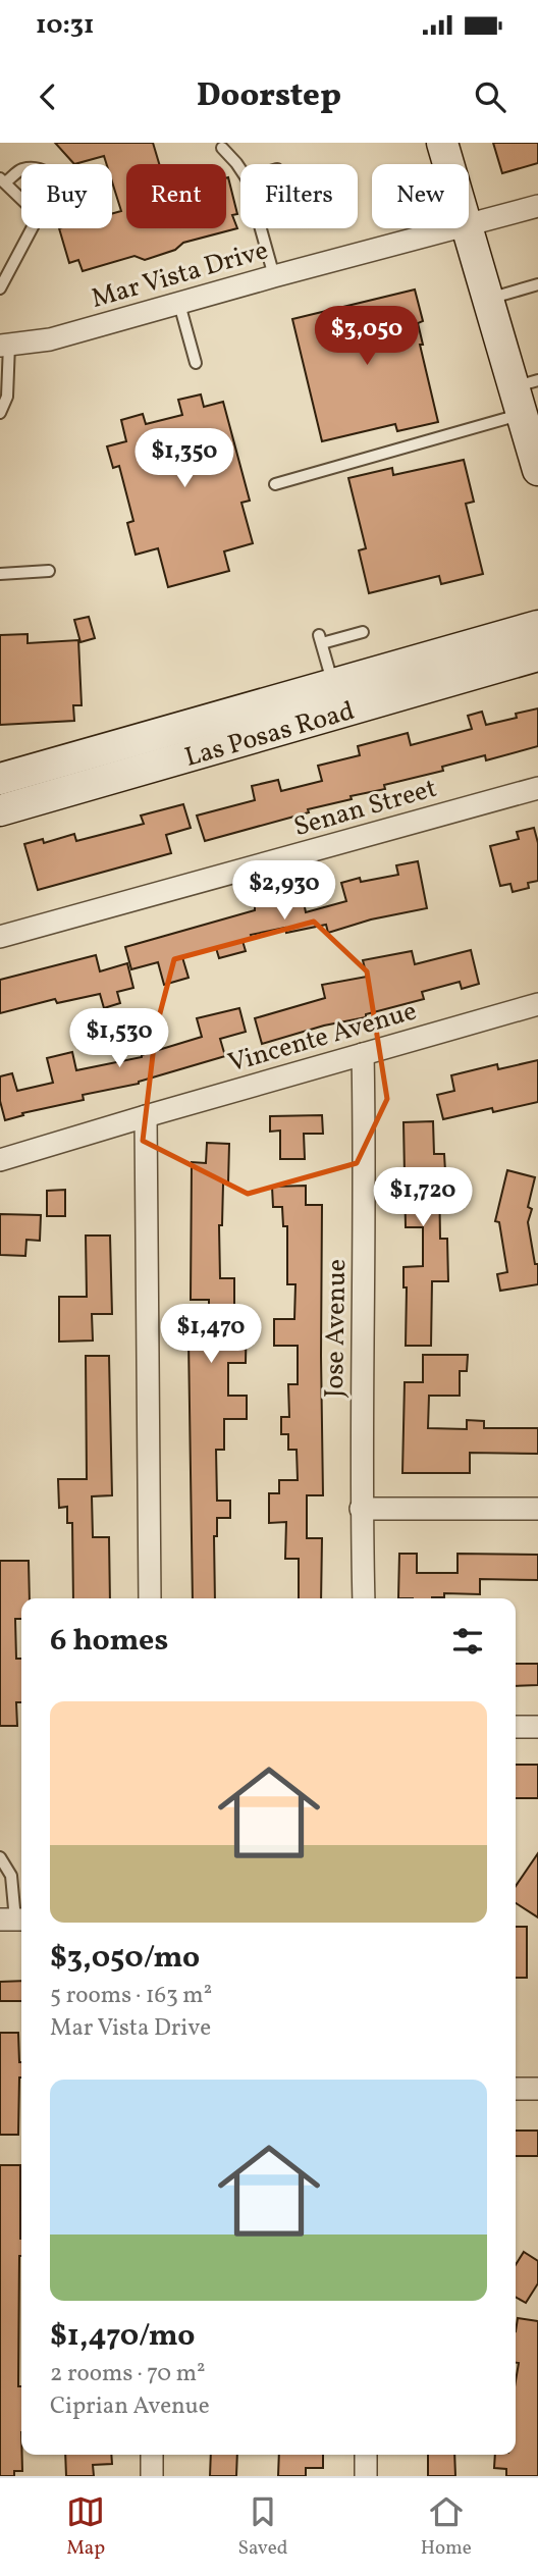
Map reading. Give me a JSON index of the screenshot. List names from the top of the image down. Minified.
{"streets":{"main road":["Las Posas Road"],"street":["Mar Vista Drive","Senan Street","Vincente Avenue","Jose Avenue"]},"crossings":[["Vincente Avenue","Jose Avenue"]],"page":{"status":"10:31","header":"Doorstep","chip":["Buy","Rent","Filters","New"],"price":["$3,050","$1,350","$2,930","$1,530","$1,720","$1,470"],"heading":"6 homes","list":[{"name":"$3,050/mo","note":"5 rooms · 163 m² · Mar Vista Drive"},{"name":"$1,470/mo","note":"2 rooms · 70 m² · Ciprian Avenue"}],"tabs":["Map","Saved","Home"]}}
